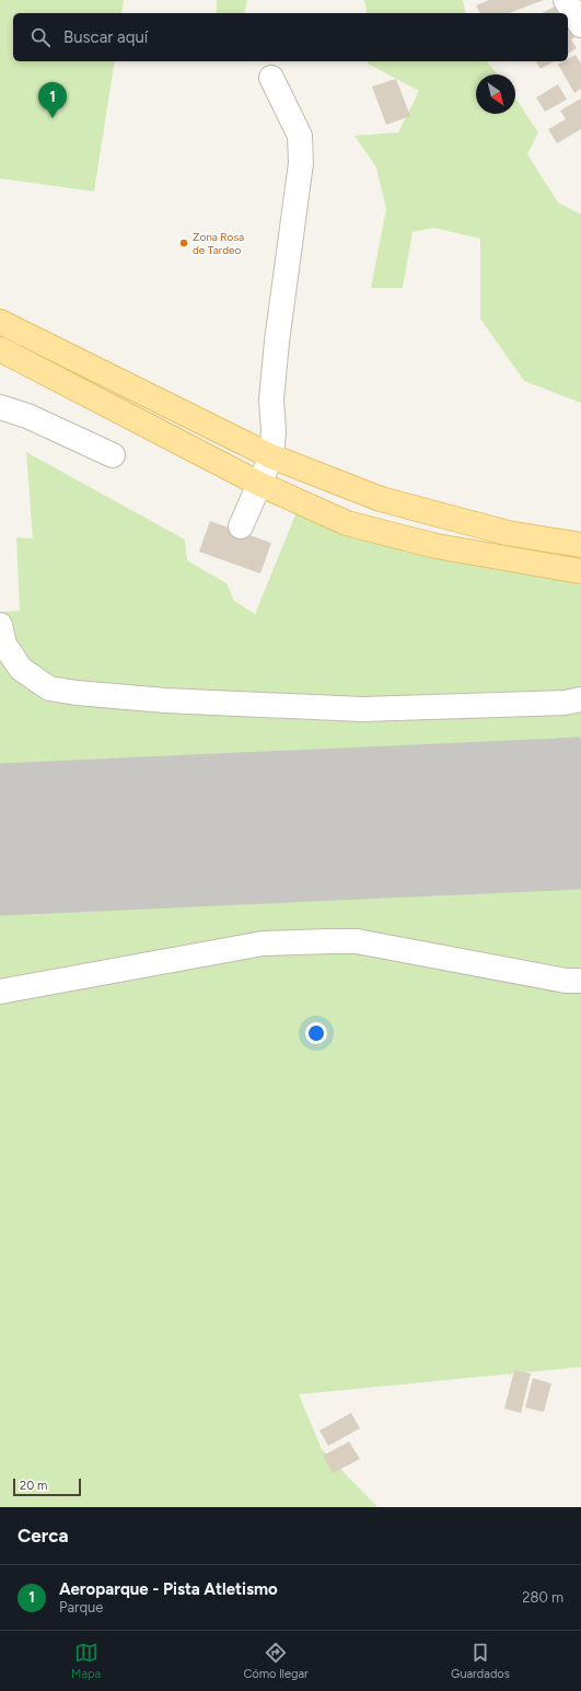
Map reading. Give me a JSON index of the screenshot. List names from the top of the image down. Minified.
{"places":["Zona Rosa de Tardeo"],"scale_bar":"20 m","north":"bottom right","page":{"search":"Buscar aquí","pins":"1","scale":"20 m","heading":"Cerca","list":[{"mark":"1","name":"Aeroparque - Pista Atletismo","note":"Parque","value":"280 m"}],"nav":["Mapa","Cómo llegar","Guardados"]}}
